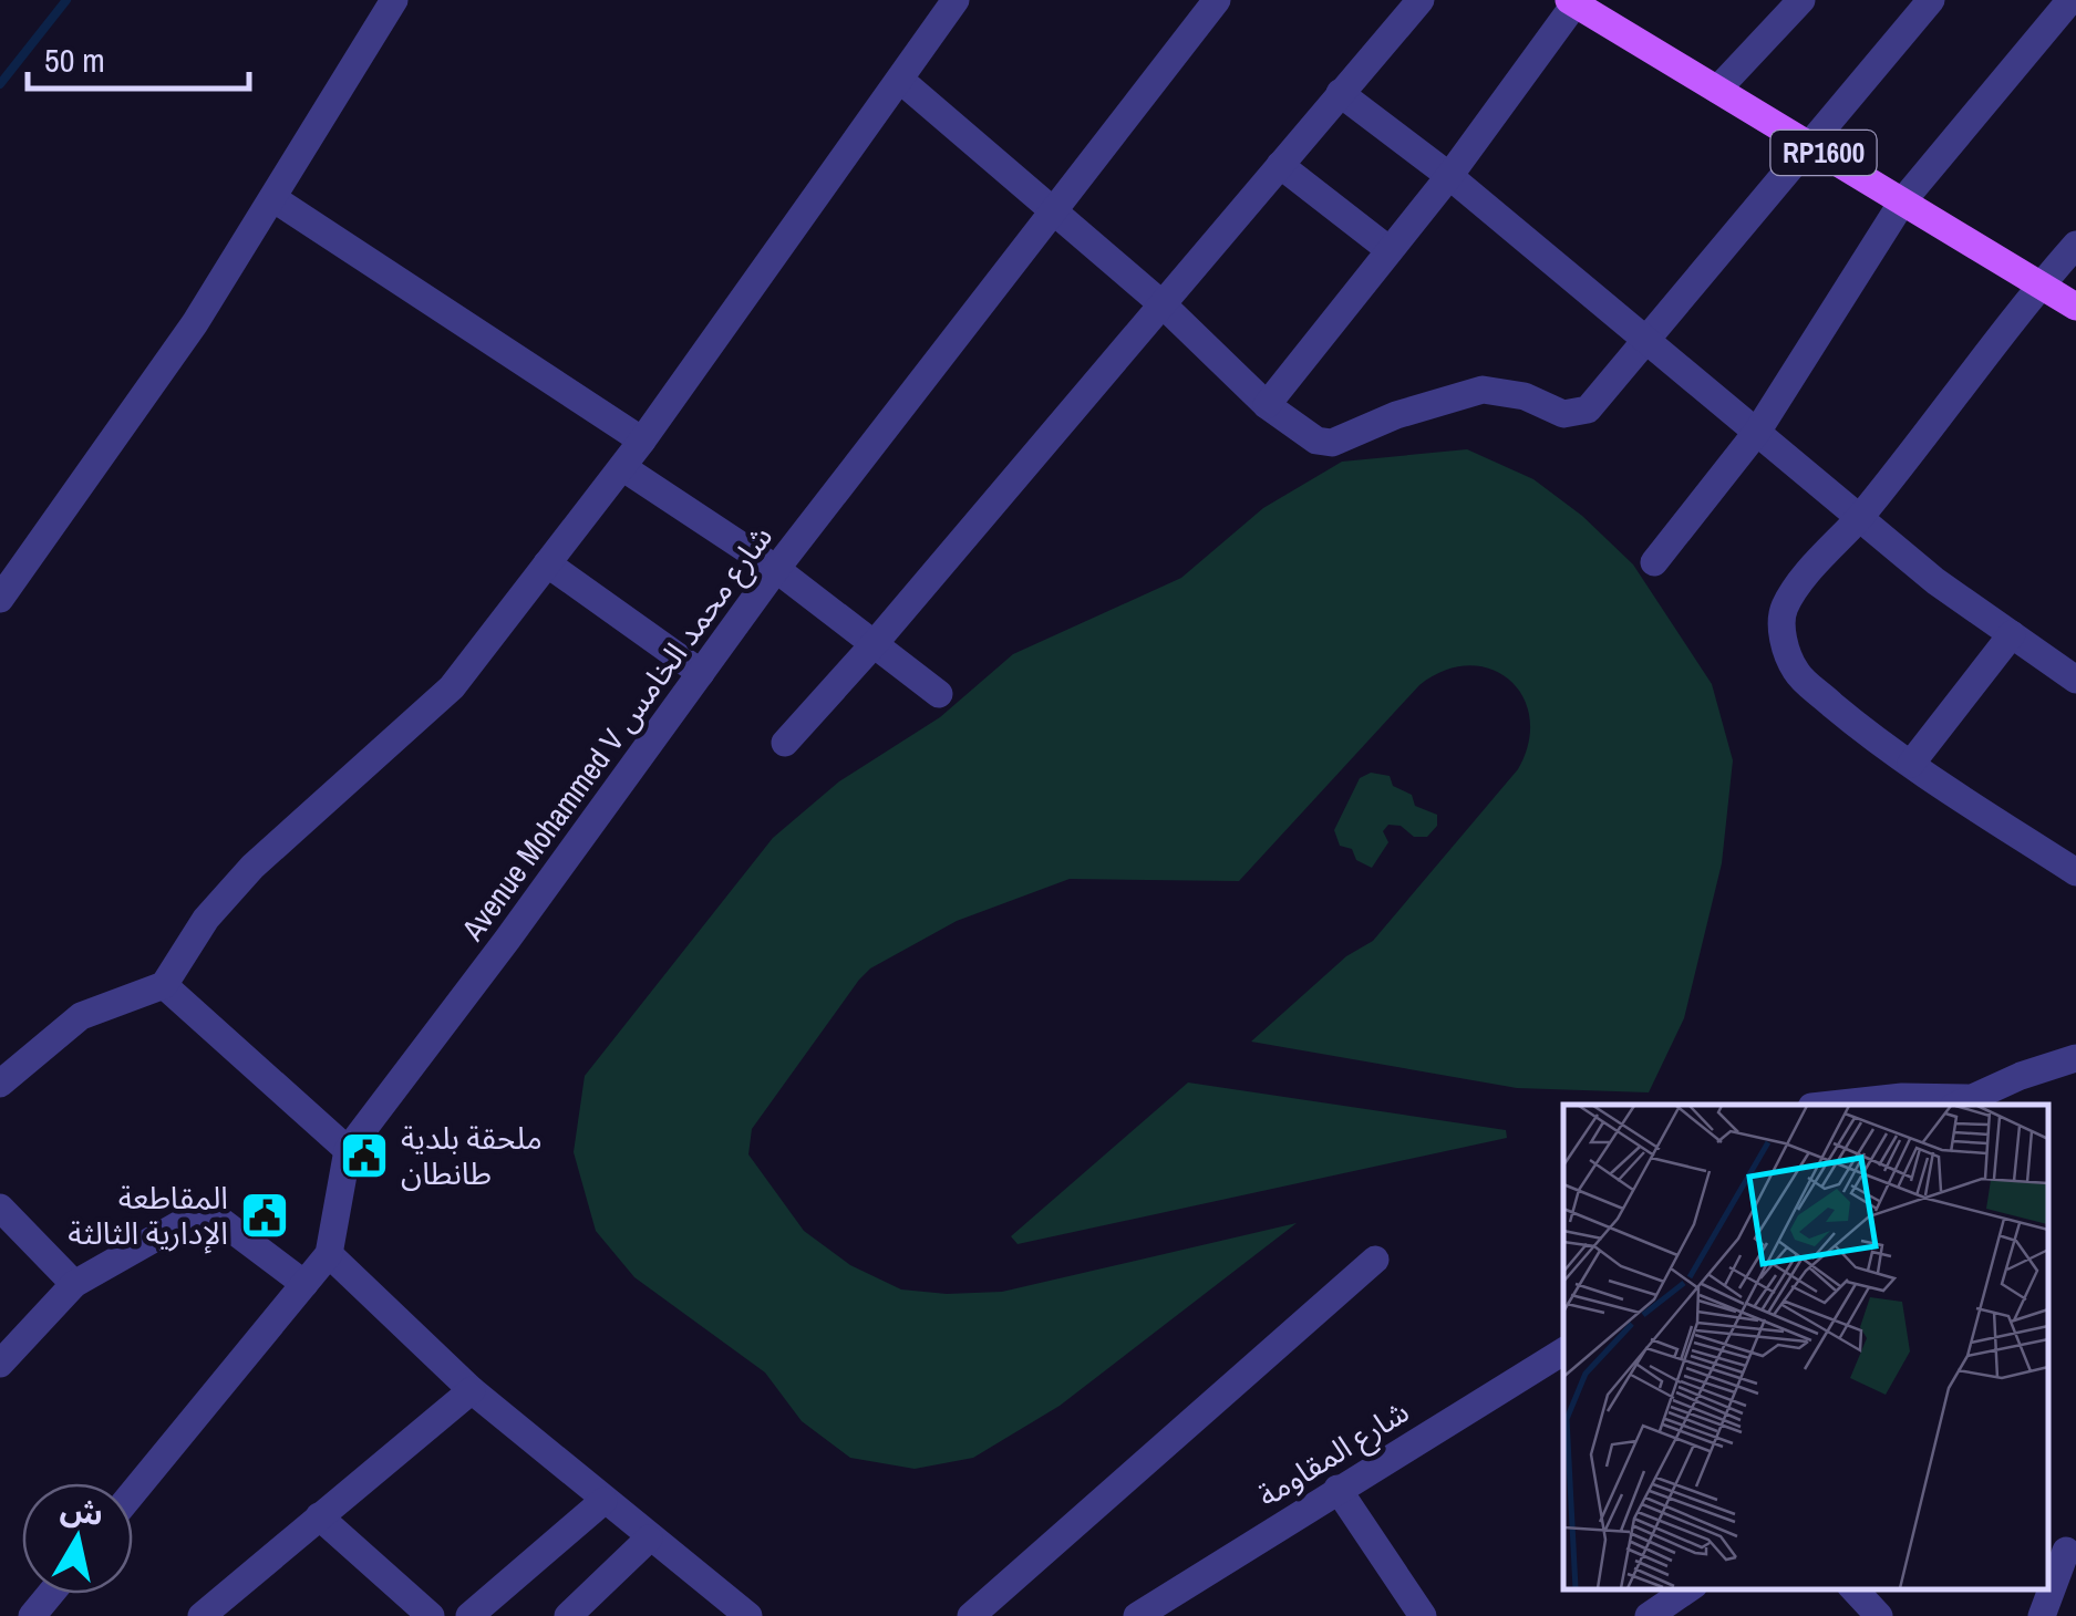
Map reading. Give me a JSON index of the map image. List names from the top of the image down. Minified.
{"streets":{"main road":["RP1600"],"street":["Avenue Mohammed V شارع محمد الخامس","شارع المقاومة"]},"places":{"public building":["ملحقة بلدية طانطان","المقاطعة الإدارية الثالثة"]},"scale_bar":"50 m","north":"top"}
